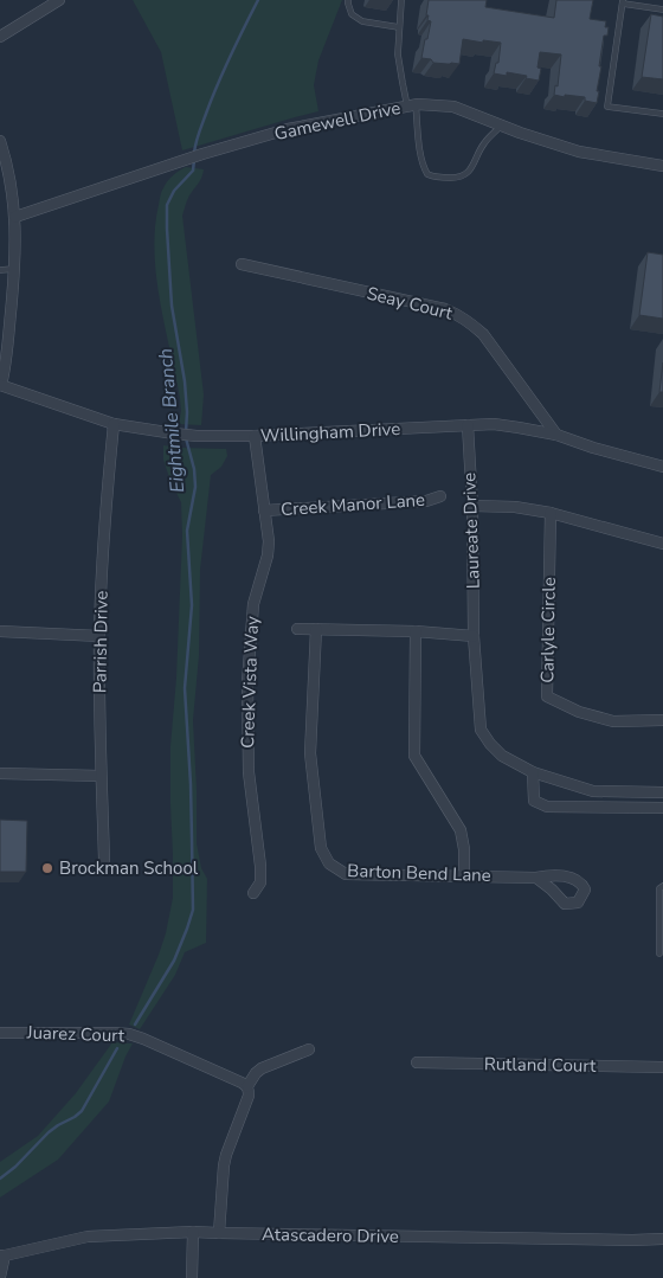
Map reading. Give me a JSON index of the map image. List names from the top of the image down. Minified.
{"streets":{"street":["Gamewell Drive","Seay Court","Willingham Drive","Creek Manor Lane","Laureate Drive","Carlyle Circle","Parrish Drive","Creek Vista Way","Barton Bend Lane","Juarez Court","Rutland Court","Atascadero Drive"]},"crossings":[["Seay Court","Willingham Drive"],["Willingham Drive","Laureate Drive"],["Willingham Drive","Parrish Drive"],["Willingham Drive","Creek Vista Way"],["Creek Manor Lane","Creek Vista Way"]],"water":["Eightmile Branch"],"places":["Brockman School"]}
